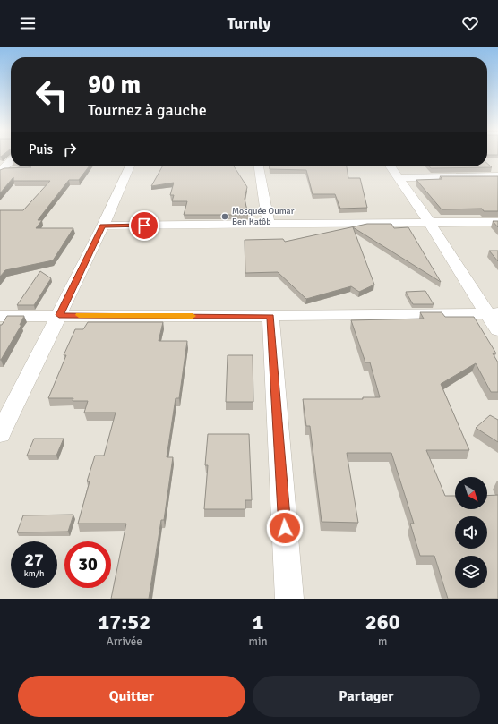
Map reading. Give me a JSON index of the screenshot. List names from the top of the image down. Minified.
{"places":["Mosquée Oumar Ben Katôb"],"north":"bottom right","page":{"header":"Turnly","turn":["90 m","Tournez à gauche"],"then":"Puis","speed":"27 km/h","limit":"30","eta":["17:52","Arrivée","1","min","260","m"],"buttons":["Quitter","Partager"]}}
